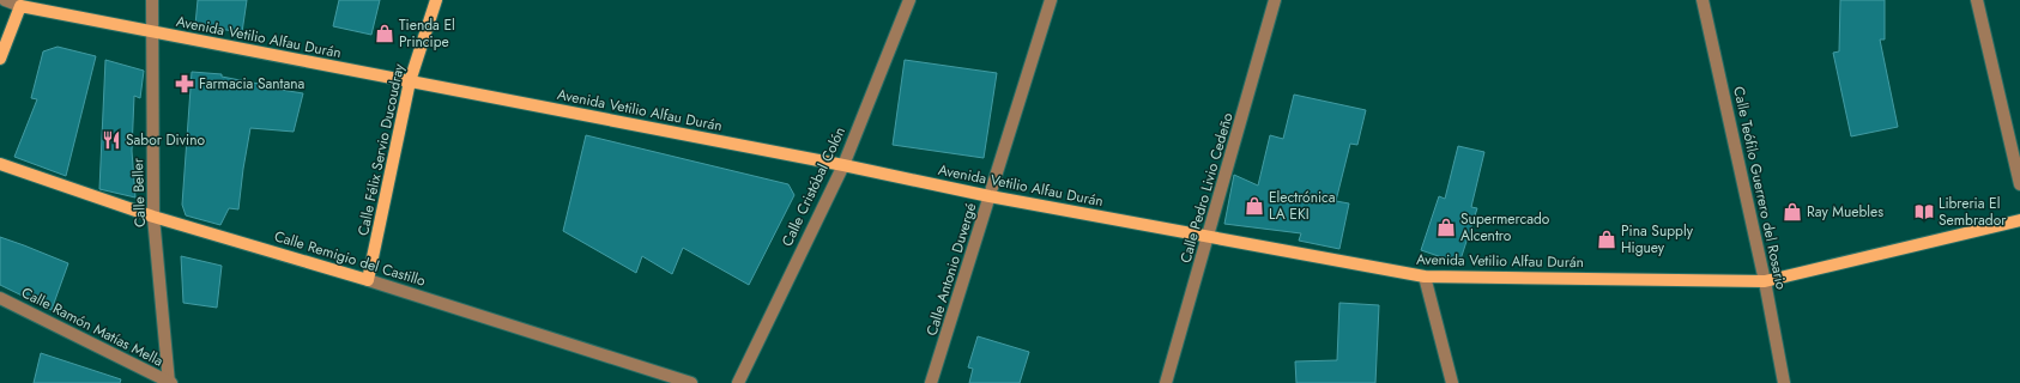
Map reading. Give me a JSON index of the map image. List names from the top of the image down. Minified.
{"streets":{"main road":["Avenida Vetilio Alfau Durán","Calle Félix Servio Ducoudray","Calle Remigio del Castillo"],"street":["Calle Cristóbal Colón","Calle Pedro Livio Cedeño","Calle Teófilo Guerrero del Rosario","Calle Beller","Calle Antonio Duvergé","Calle Ramón Matías Mella"]},"crossings":[["Avenida Vetilio Alfau Durán","Calle Félix Servio Ducoudray"],["Avenida Vetilio Alfau Durán","Calle Cristóbal Colón"],["Avenida Vetilio Alfau Durán","Calle Pedro Livio Cedeño"],["Avenida Vetilio Alfau Durán","Calle Teófilo Guerrero del Rosario"],["Avenida Vetilio Alfau Durán","Calle Beller"],["Avenida Vetilio Alfau Durán","Calle Antonio Duvergé"],["Calle Félix Servio Ducoudray","Calle Remigio del Castillo"],["Calle Beller","Calle Remigio del Castillo"],["Calle Beller","Calle Ramón Matías Mella"]],"places":{"shop":["Tienda El Principe","Electrónica LA EKI","Ray Muebles","Supermercado Alcentro","Pina Supply Higuey"],"pharmacy":["Farmacia Santana"],"restaurant":["Sabor Divino"],"library":["Libreria El Sembrador"]}}
